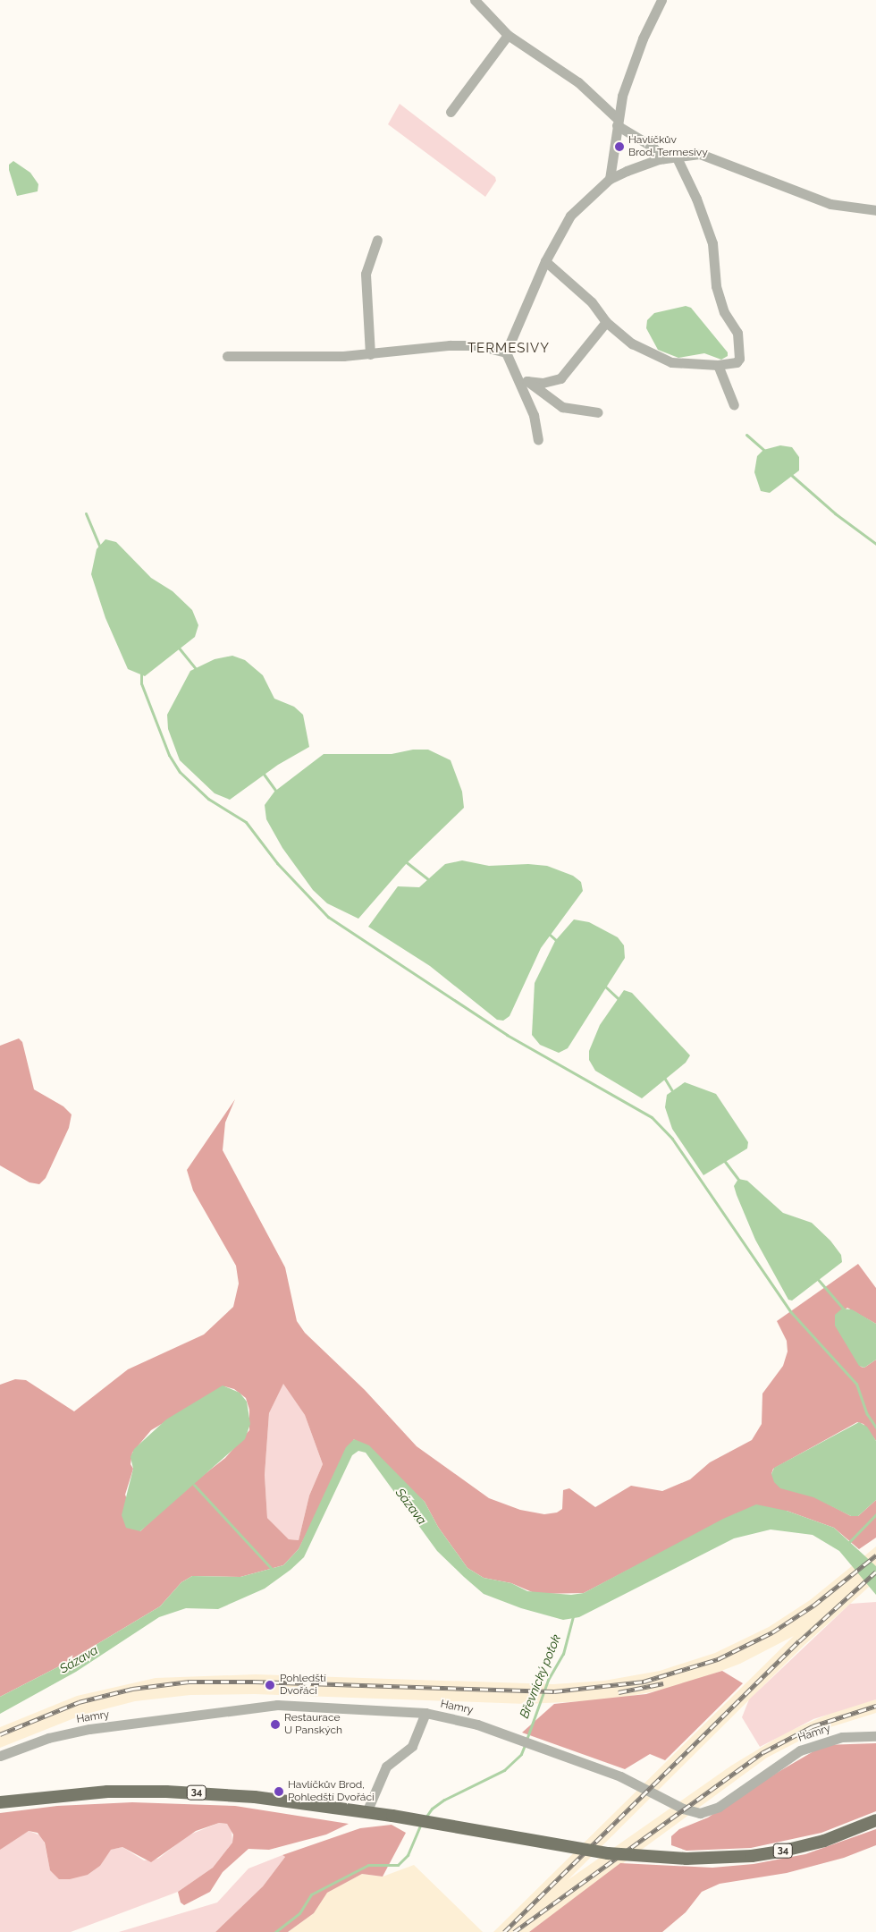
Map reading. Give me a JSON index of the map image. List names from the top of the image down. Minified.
{"streets":{"main road":["34"],"street":["Hamry"]},"districts":["TERMESIVY"],"water":["Sázava","Břevnický potok"],"places":["Havlíčkův Brod, Termesivy","Pohledští Dvořáci","Restaurace U Panských","Havlíčkův Brod, Pohledští Dvořáci"]}
